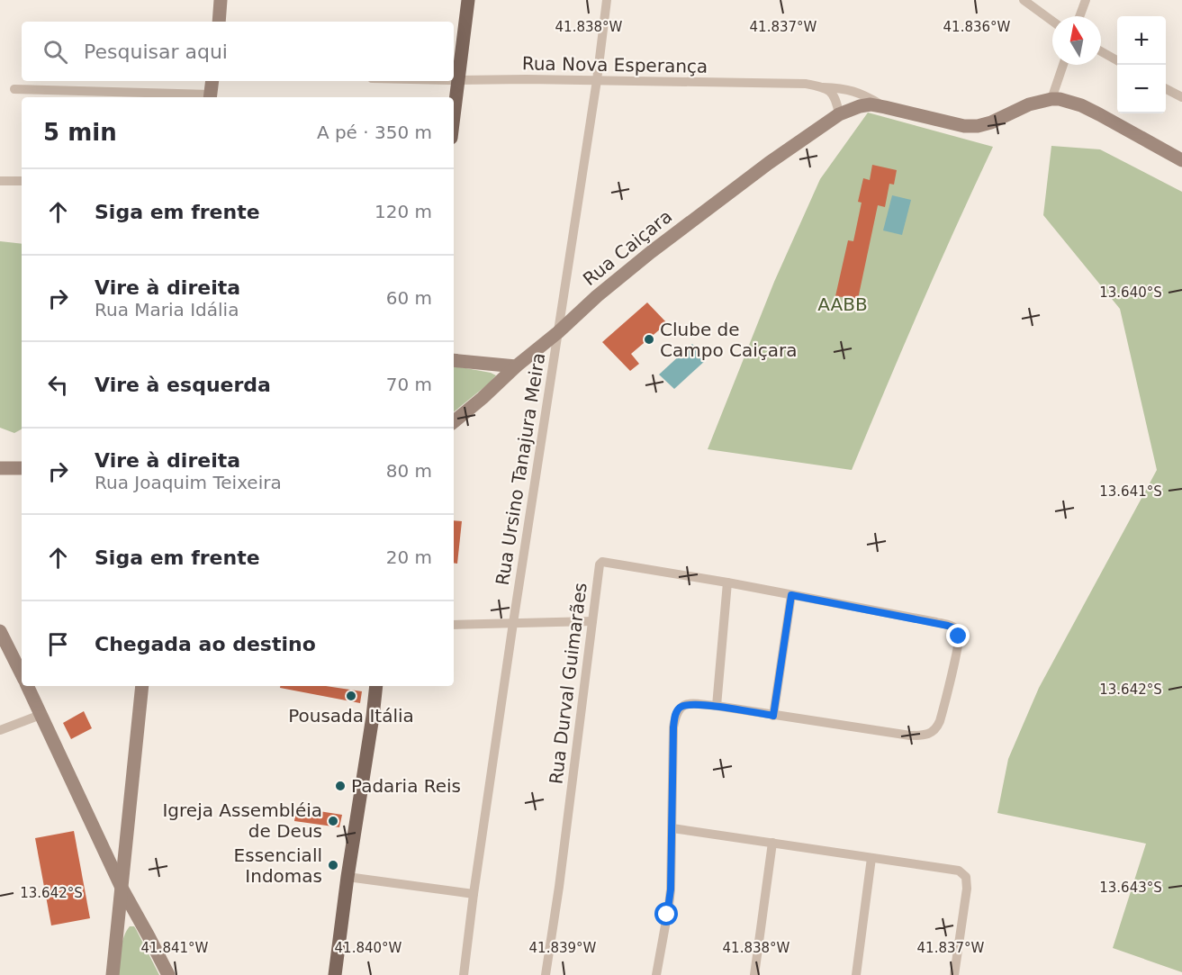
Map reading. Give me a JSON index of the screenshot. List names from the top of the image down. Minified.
{"streets":{"street":["Rua Nova Esperança","Rua Caiçara","Rua Ursino Tanajura Meira","Rua Durval Guimarães"]},"crossings":[["Rua Nova Esperança","Rua Caiçara"],["Rua Nova Esperança","Rua Ursino Tanajura Meira"],["Rua Caiçara","Rua Ursino Tanajura Meira"]],"parks":["AABB"],"places":["Clube de Campo Caiçara","Pousada Itália","Padaria Reis","Igreja Assembléia de Deus","Essenciall Indomas"],"north":"top","page":{"map_buttons":["+","−"],"search":"Pesquisar aqui","heading":["5 min","A pé · 350 m"],"list":[["Siga em frente","120 m"],["Vire à direita","Rua Maria Idália","60 m"],["Vire à esquerda","70 m"],["Vire à direita","Rua Joaquim Teixeira","80 m"],["Siga em frente","20 m"],"Chegada ao destino"]},"coordinates":["41.838°W","41.837°W","41.836°W","13.640°S","13.641°S","13.642°S","13.643°S","41.841°W","41.840°W","41.839°W"]}
